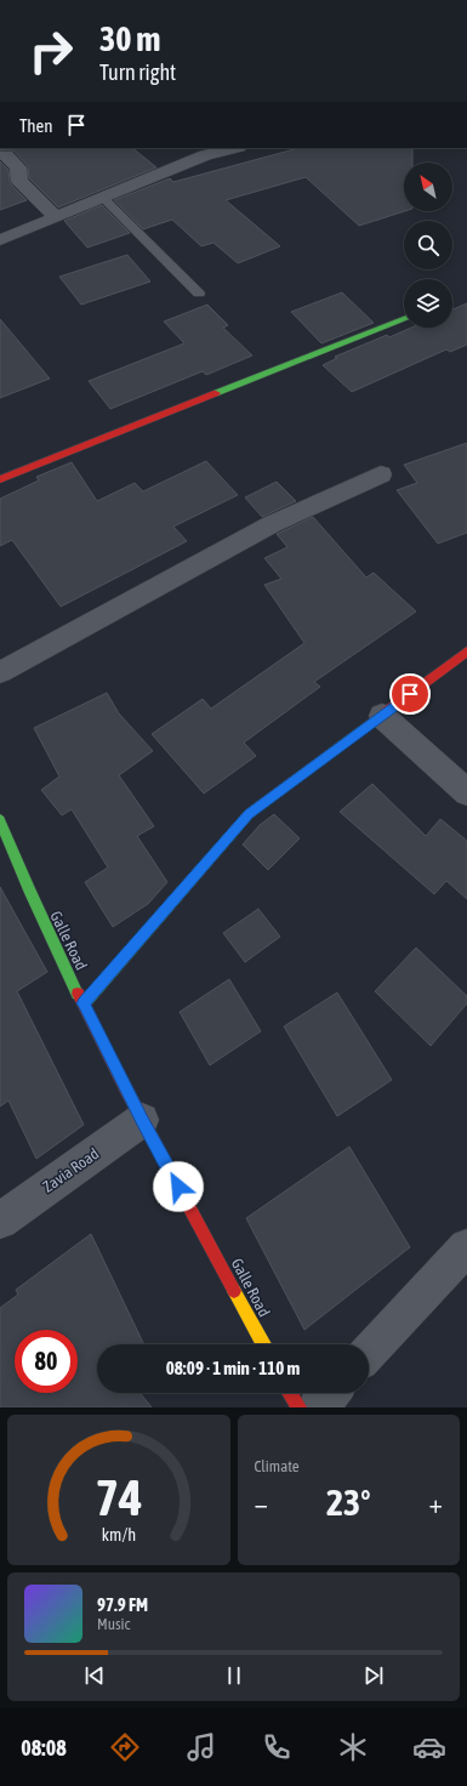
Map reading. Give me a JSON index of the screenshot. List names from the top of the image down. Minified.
{"streets":{"main road":["Galle Road"],"street":["Zavia Road"]},"crossings":[["Galle Road","Zavia Road"]],"north":"top left","page":{"turn":["30 m","Turn right"],"then":"Then","limit":"80","trip":"08:09 · 1 min · 110 m","tile":"Climate","heat":["−","23°","+"],"song":["97.9 FM","Music"],"tabs":"08:08","gauge":["74","km/h"]}}
